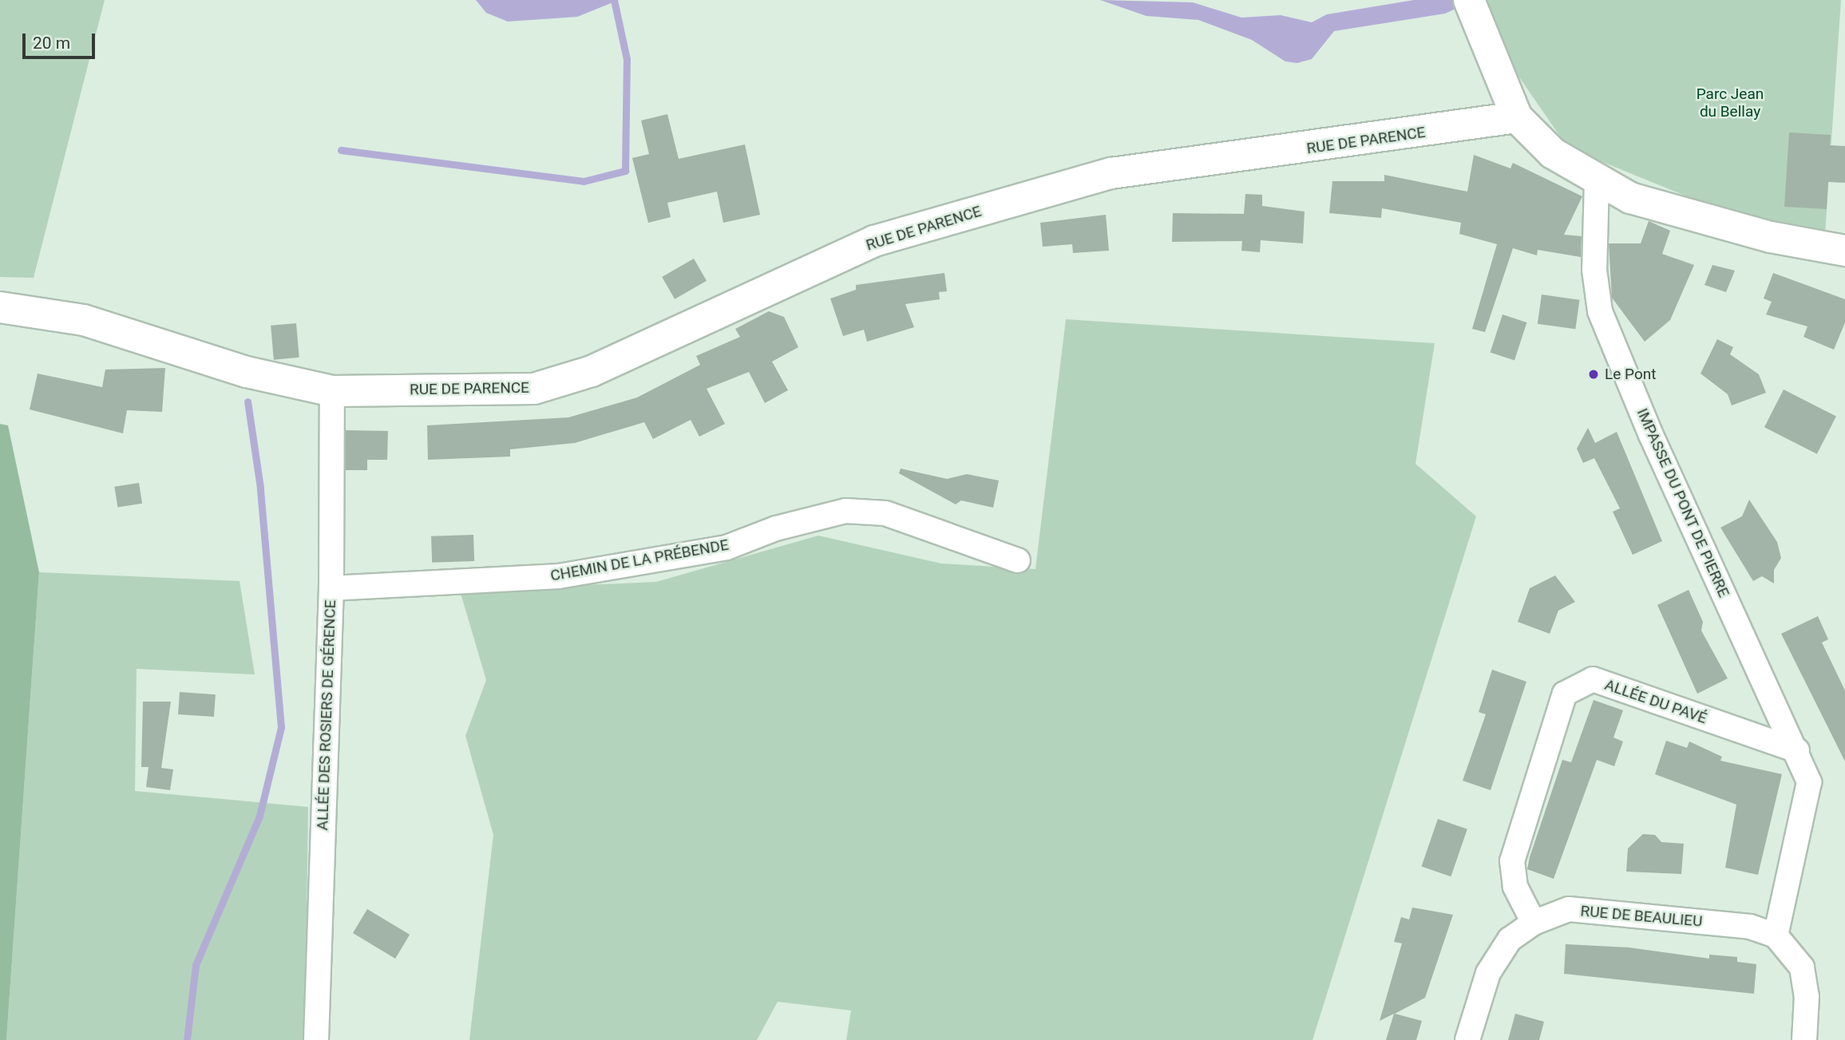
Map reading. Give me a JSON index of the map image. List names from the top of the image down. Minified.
{"streets":{"street":["RUE DE PARENCE","IMPASSE DU PONT DE PIERRE","CHEMIN DE LA PRÉBENDE","ALLÉE DU PAVÉ","ALLÉE DES ROSIERS DE GÉRENCE","RUE DE BEAULIEU"]},"crossings":[["RUE DE PARENCE","ALLÉE DES ROSIERS DE GÉRENCE"],["IMPASSE DU PONT DE PIERRE","ALLÉE DU PAVÉ"],["CHEMIN DE LA PRÉBENDE","ALLÉE DES ROSIERS DE GÉRENCE"],["ALLÉE DU PAVÉ","RUE DE BEAULIEU"]],"parks":["Parc Jean du Bellay"],"places":["Le Pont"],"scale_bar":"20 m"}
